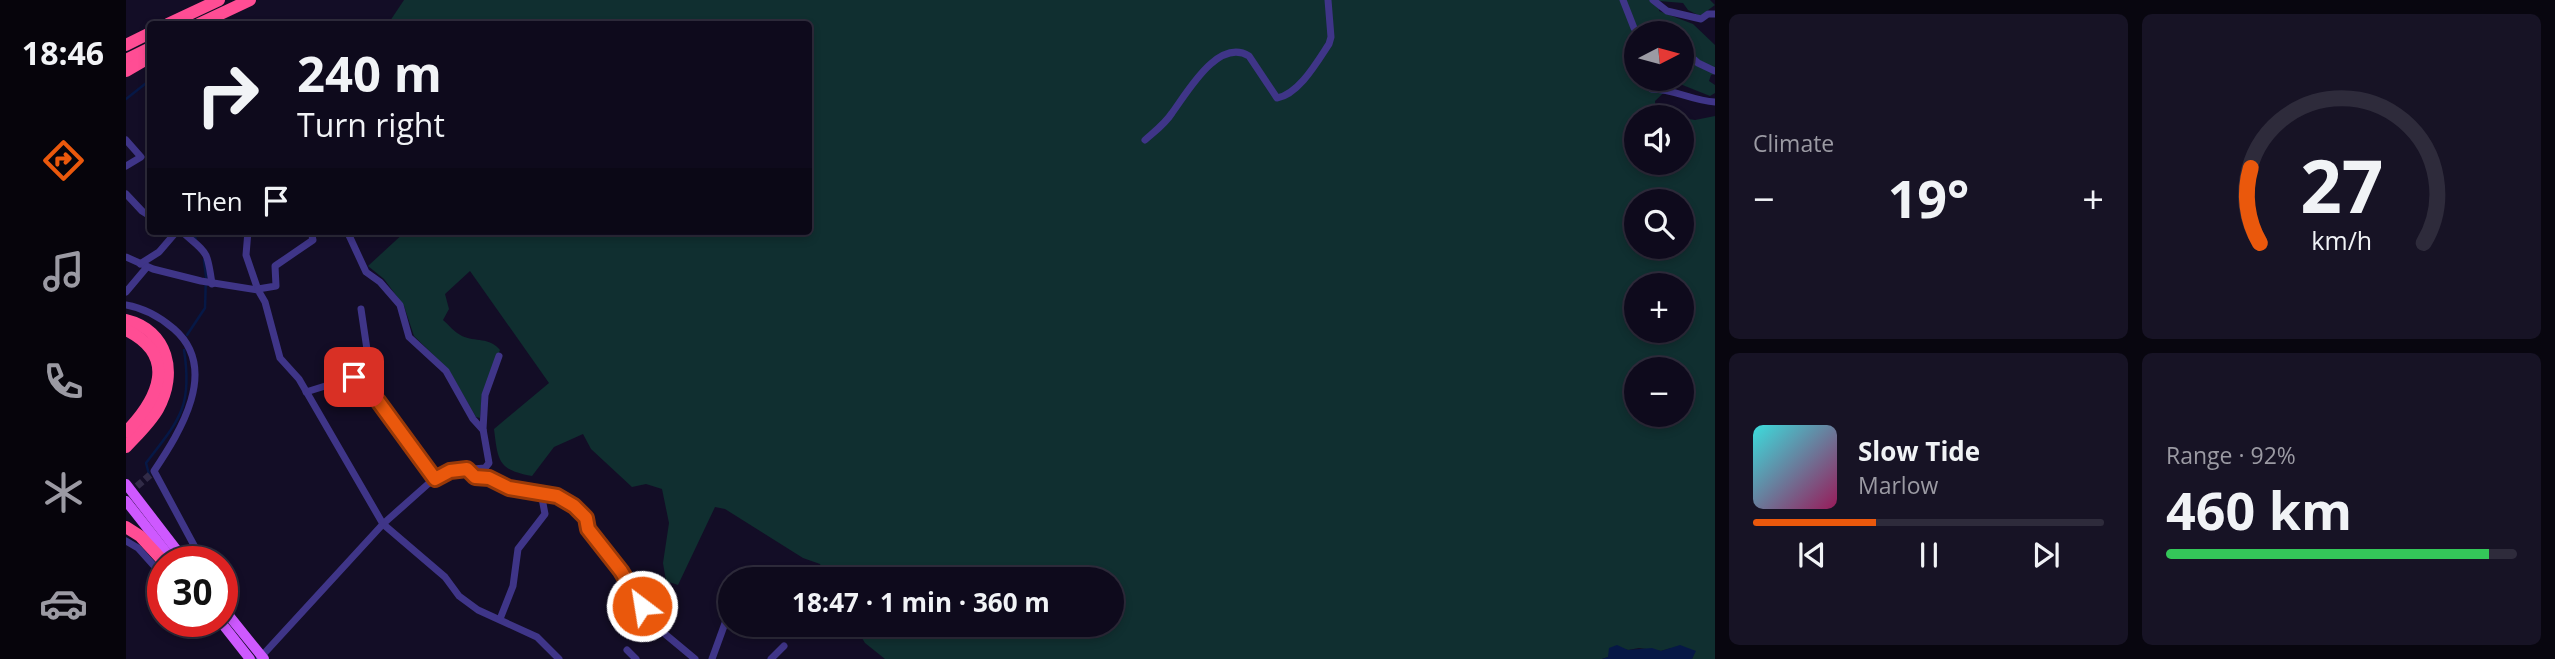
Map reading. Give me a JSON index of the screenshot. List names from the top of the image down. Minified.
{"north":"right","page":{"tabs":"18:46","tile":["Climate",["Range · 92%","460 km"]],"map_buttons":["+","−"],"turn":["240 m","Turn right"],"then":"Then","heat":["−","19°","+"],"song":["Slow Tide","Marlow"],"limit":"30","trip":"18:47 · 1 min · 360 m","gauge":["27","km/h"]}}
